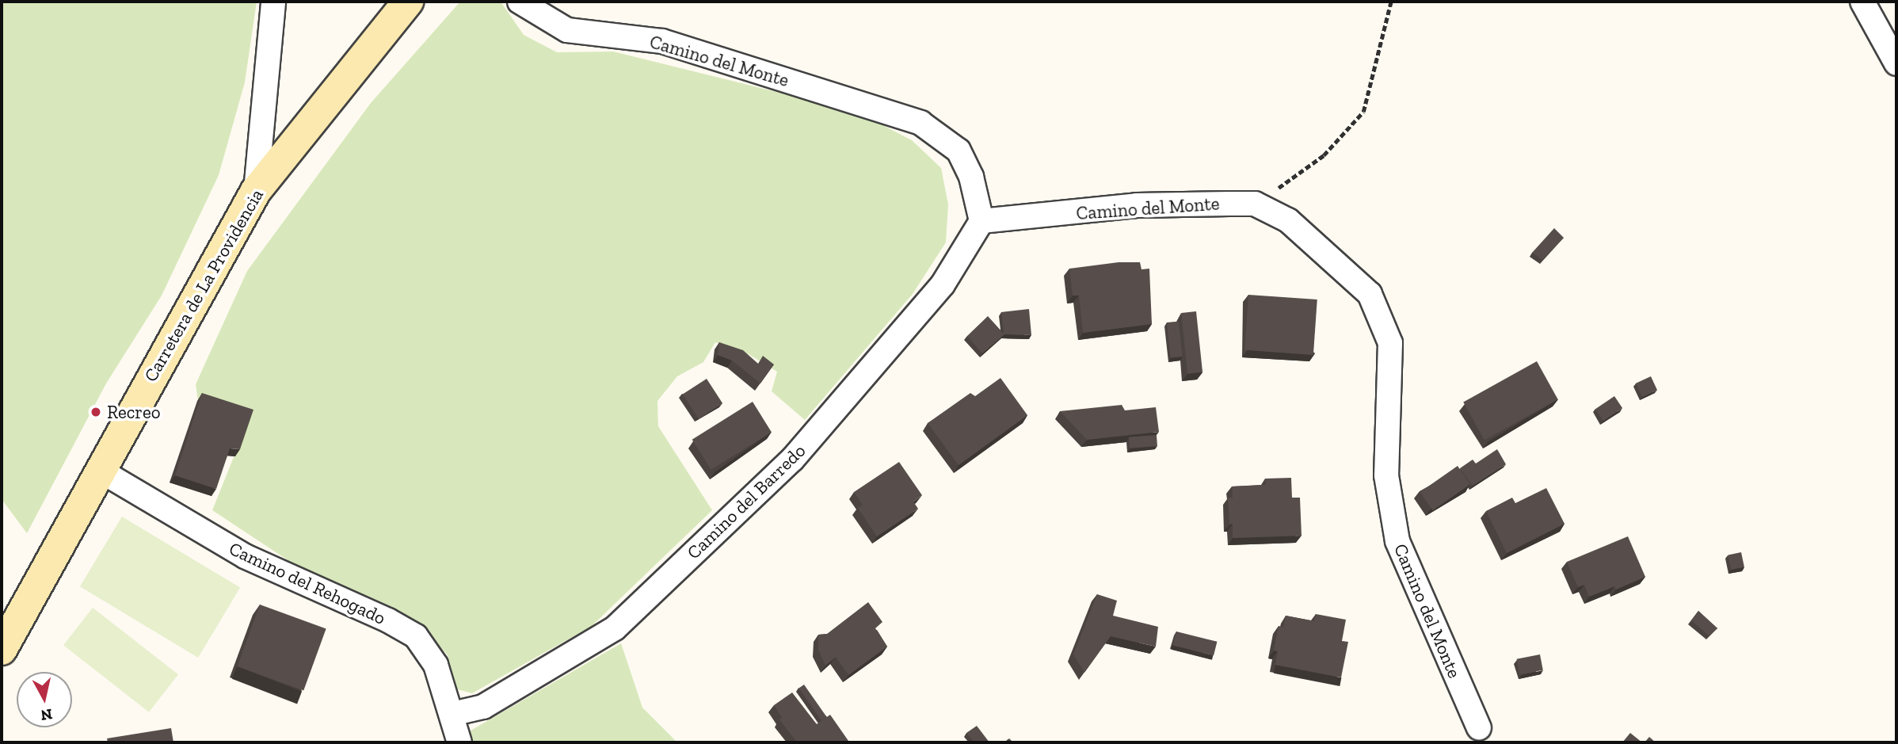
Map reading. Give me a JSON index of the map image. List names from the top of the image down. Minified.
{"streets":{"street":["Camino del Monte","Carretera de La Providencia","Camino del Barredo","Camino del Rehogado"]},"crossings":[["Camino del Monte","Camino del Barredo"],["Carretera de La Providencia","Camino del Rehogado"],["Camino del Barredo","Camino del Rehogado"]],"places":["Recreo"],"north":"bottom"}
